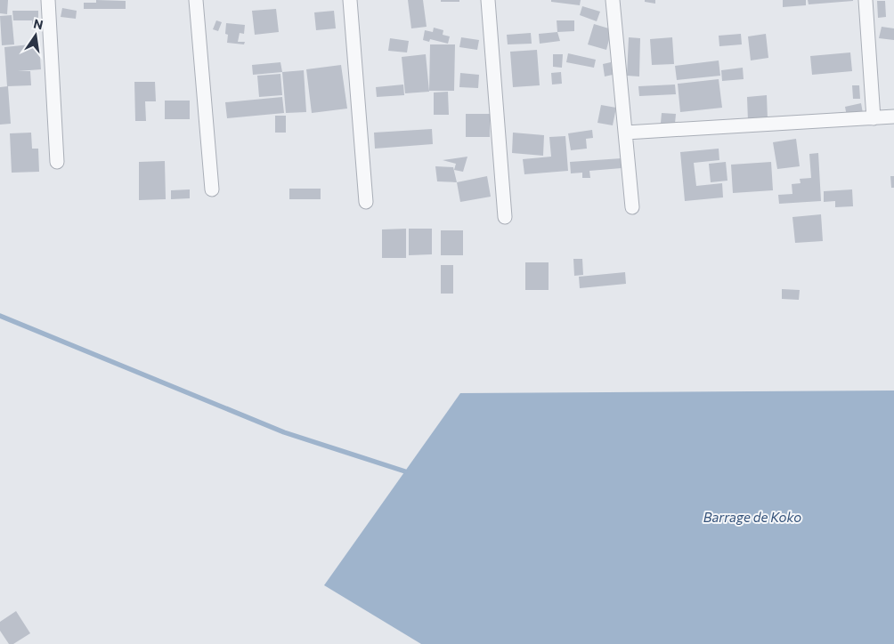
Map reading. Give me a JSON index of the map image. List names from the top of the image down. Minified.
{"water":["Barrage de Koko"],"north":"top"}
